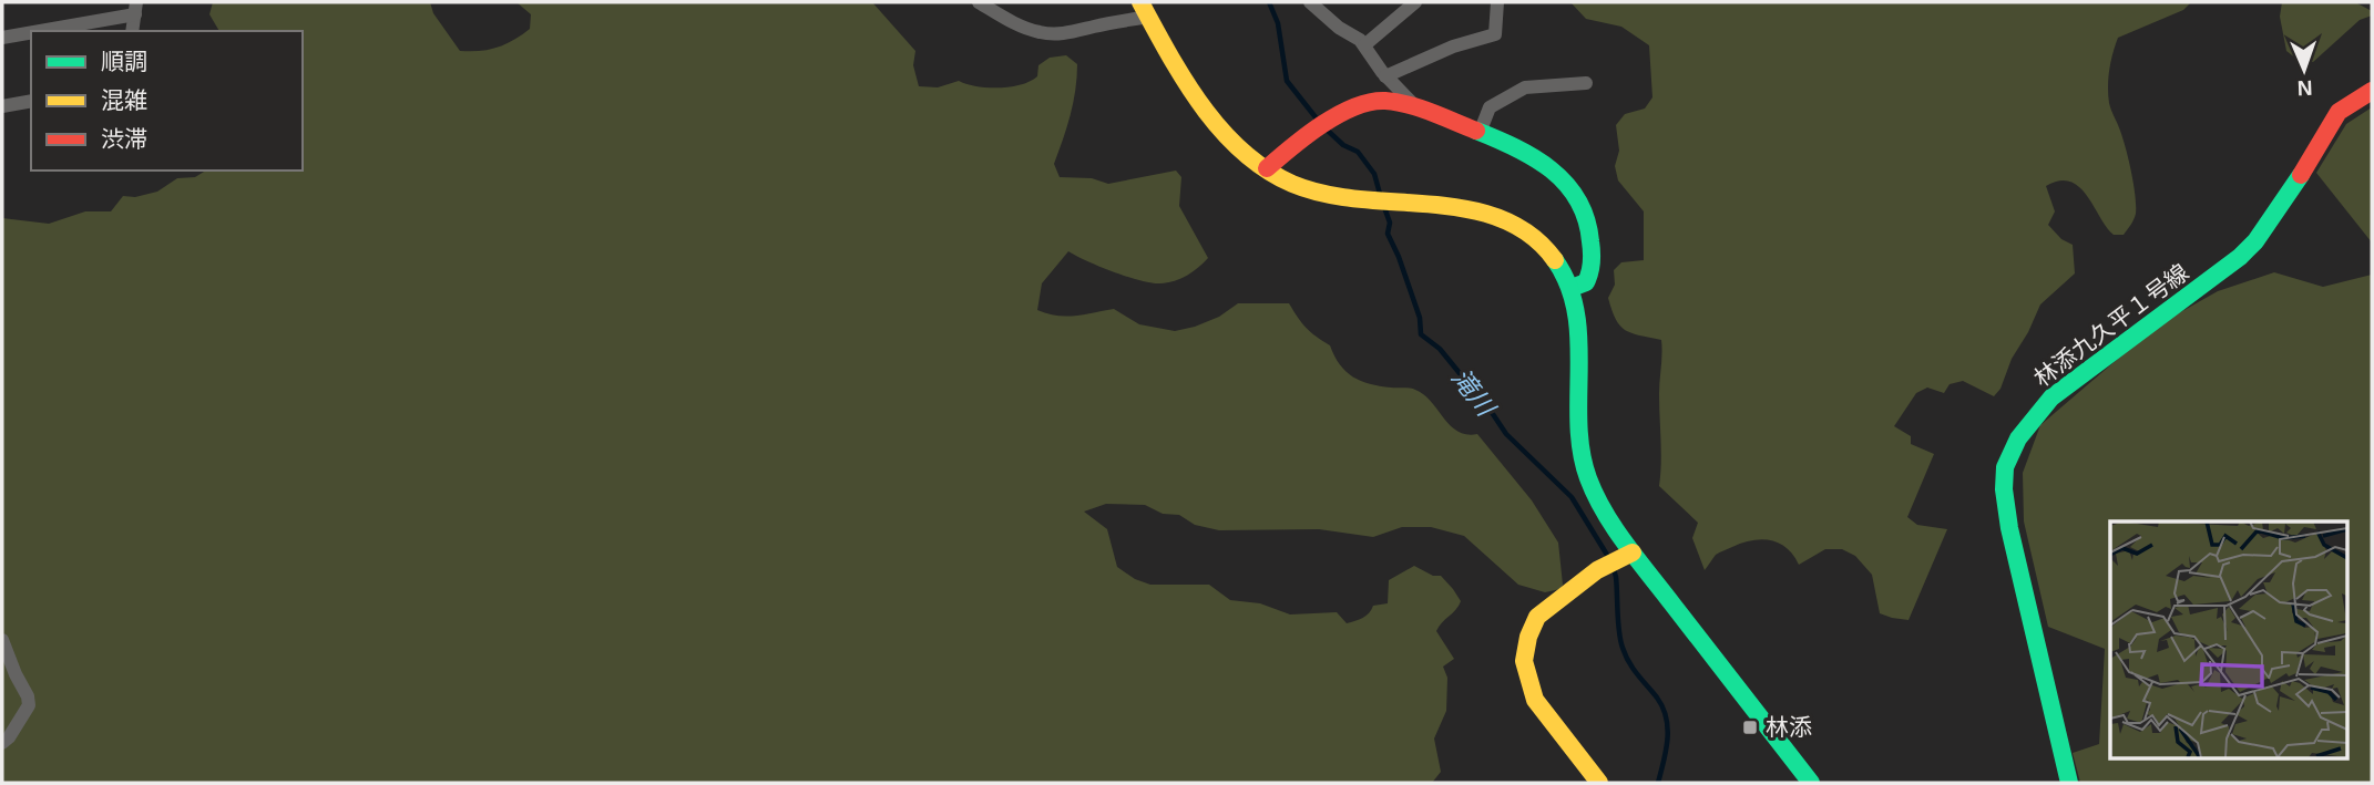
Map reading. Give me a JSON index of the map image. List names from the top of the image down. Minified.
{"streets":{"main road":["林添九久平１号線"]},"water":["滝川"],"places":{"transit":["林添"]},"legend":["順調","混雑","渋滞"],"north":"bottom"}
